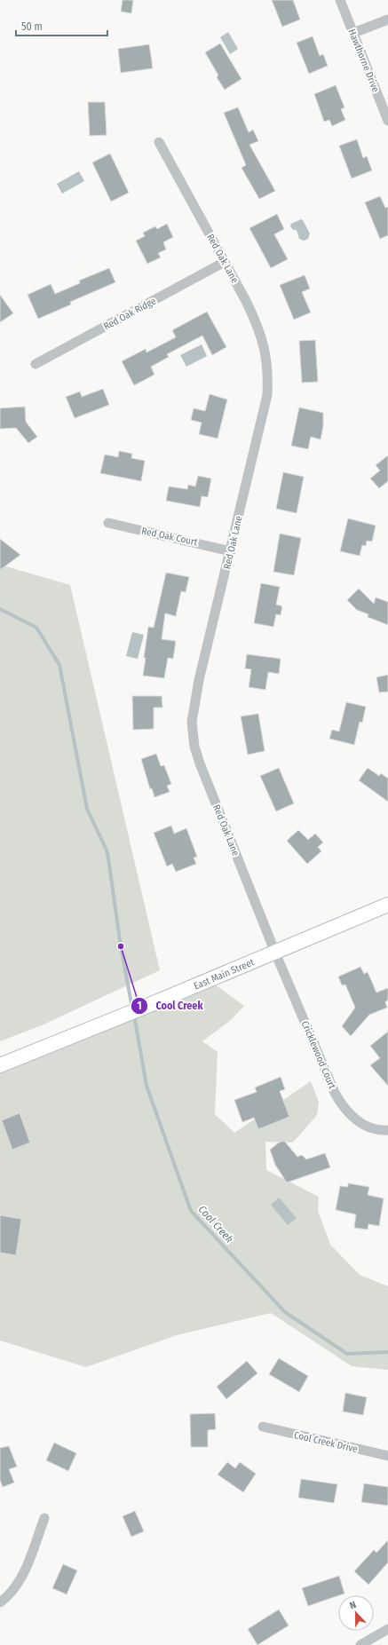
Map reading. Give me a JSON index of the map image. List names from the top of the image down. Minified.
{"streets":{"main road":["East Main Street"],"street":["Hawthorne Drive","Red Oak Lane","Red Oak Ridge","Red Oak Court","Cricklewood Court","Cool Creek Drive"]},"crossings":[["Red Oak Lane","Red Oak Ridge"],["Red Oak Lane","Red Oak Court"],["Red Oak Lane","East Main Street"],["Red Oak Lane","Cricklewood Court"],["East Main Street","Cricklewood Court"]],"water":["Cool Creek"],"places":["Cool Creek"],"scale_bar":"50 m","north":"top"}
